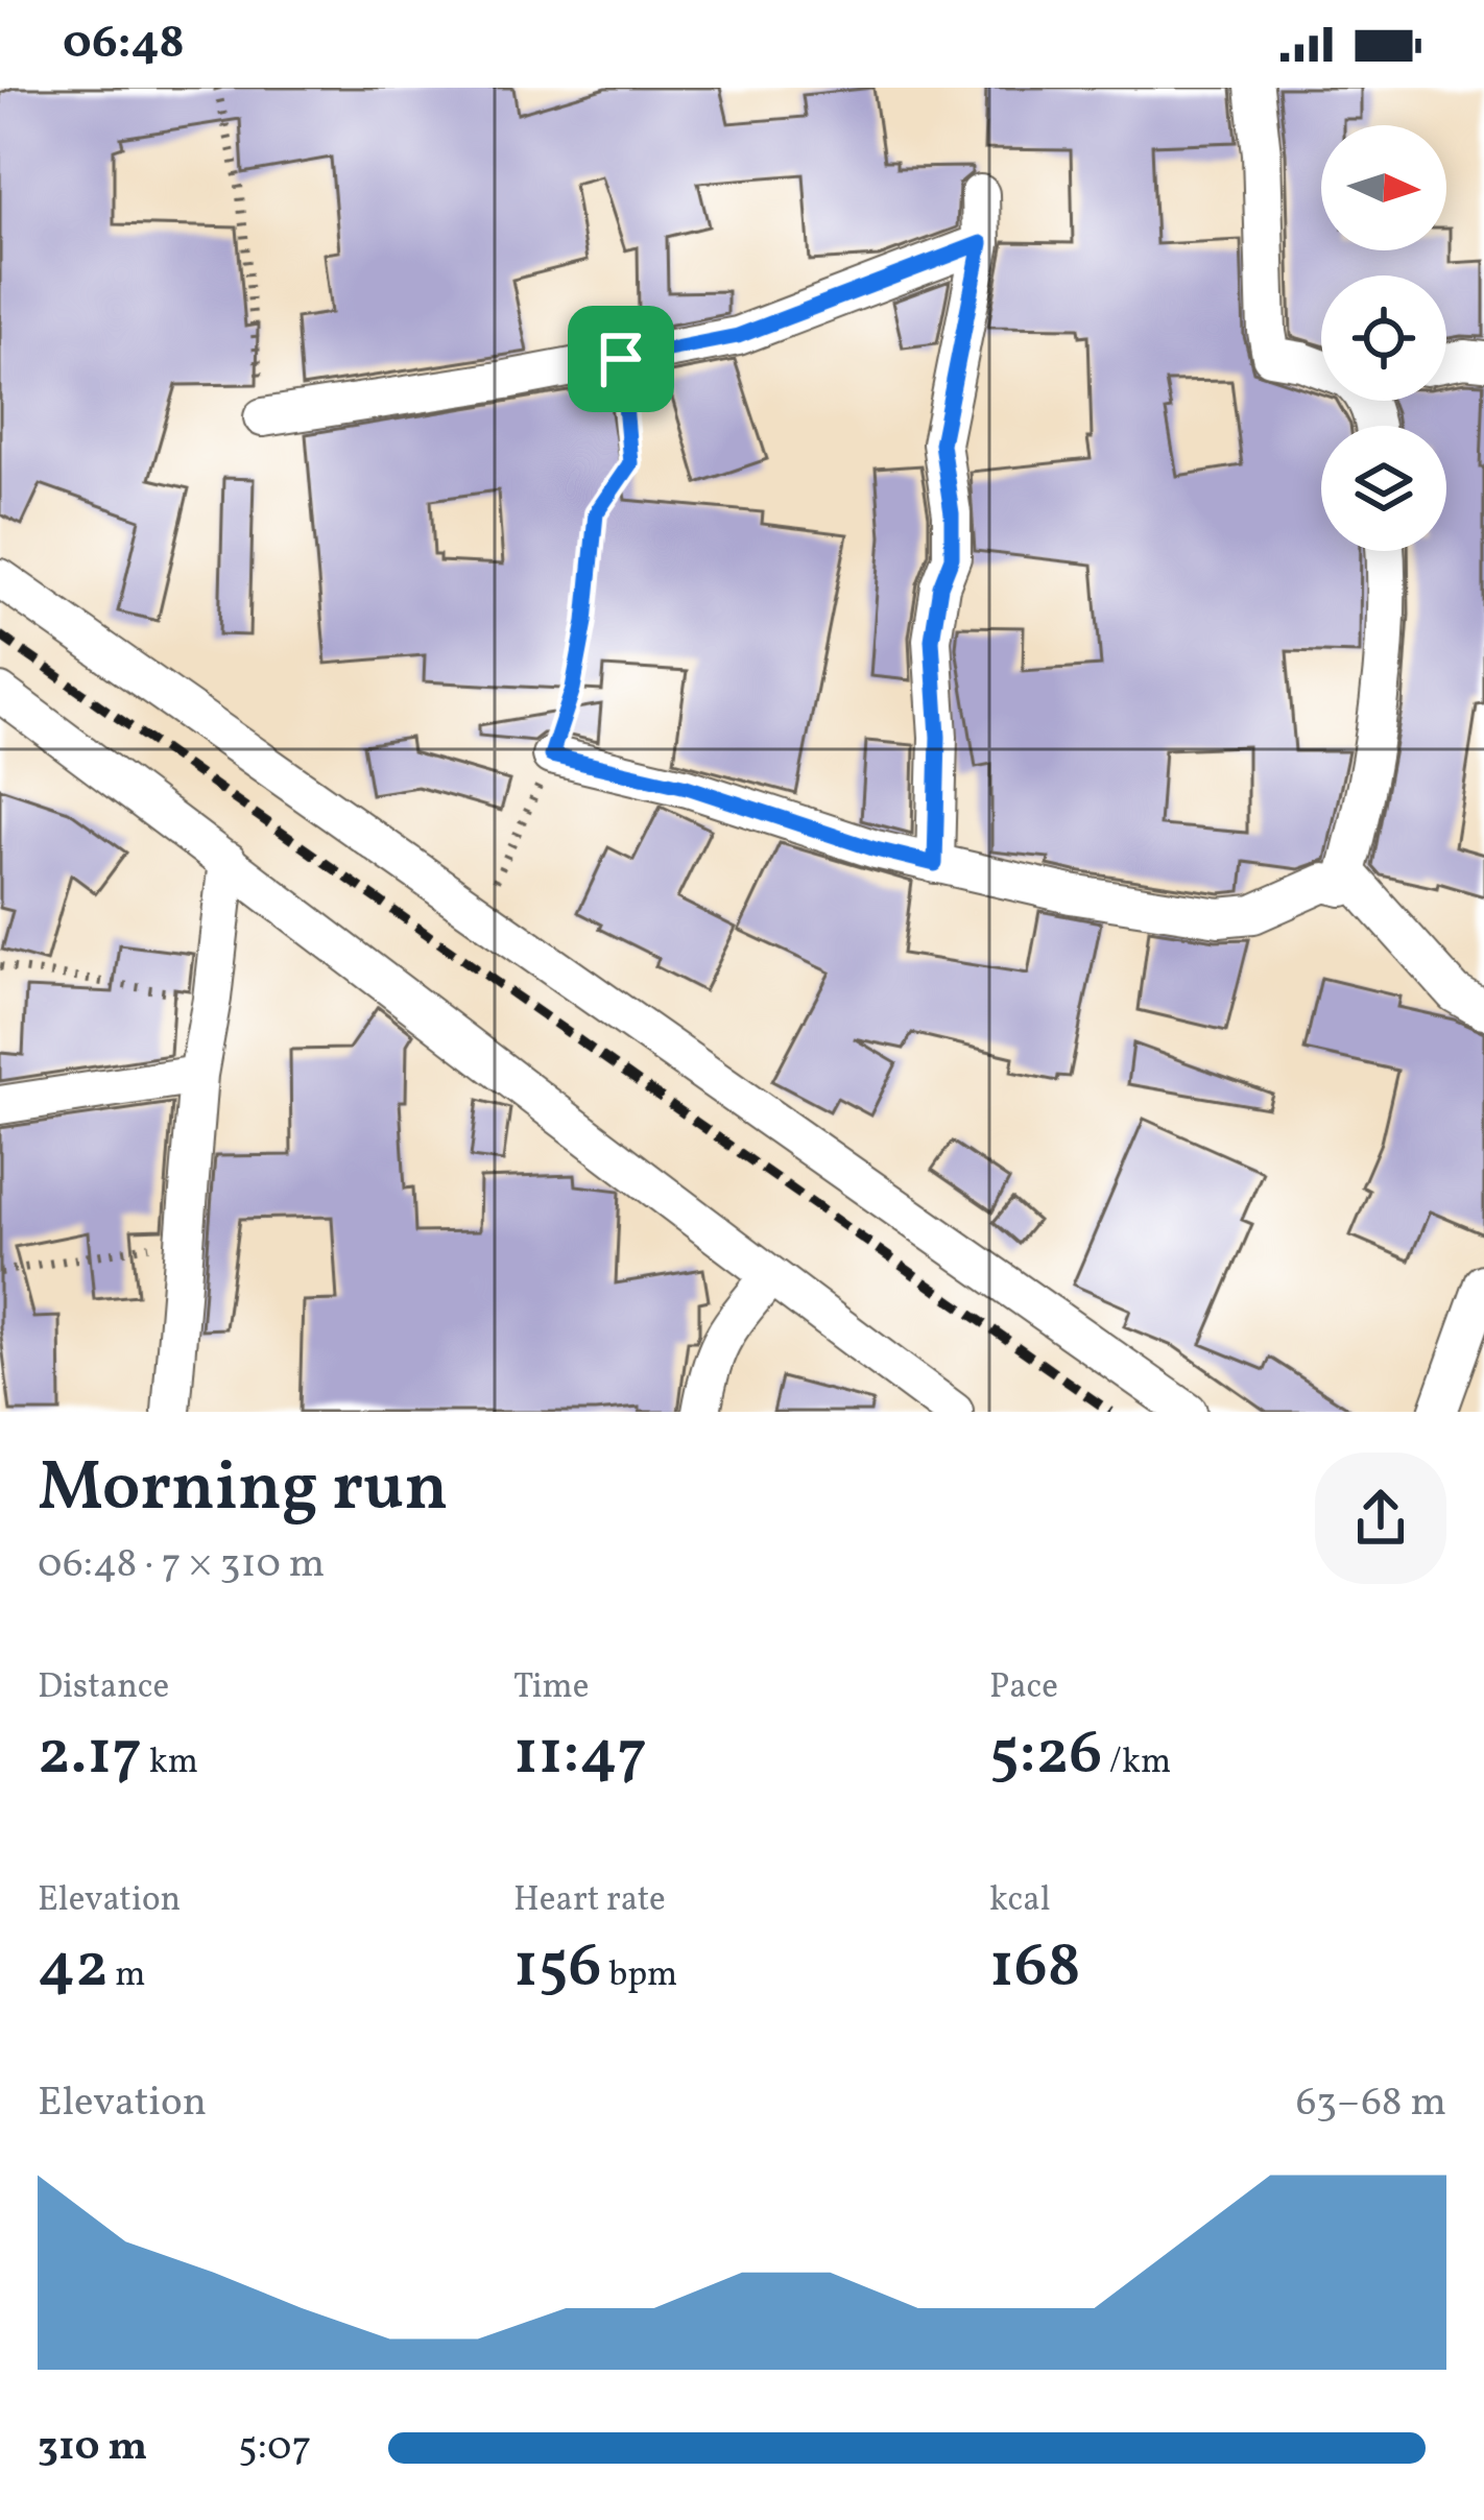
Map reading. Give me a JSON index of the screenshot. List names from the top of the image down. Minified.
{"north":"right","page":{"status":"06:48","heading":["Morning run","06:48 · 7 × 310 m"],"stats":[["Distance","2.17 km"],["Time","11:47"],["Pace","5:26 /km"],["Elevation","42 m"],["Heart rate","156 bpm"],["kcal","168"]],"chart":["Elevation","63–68 m"],"list":[{"name":"310 m","note":"5:07"}]}}
